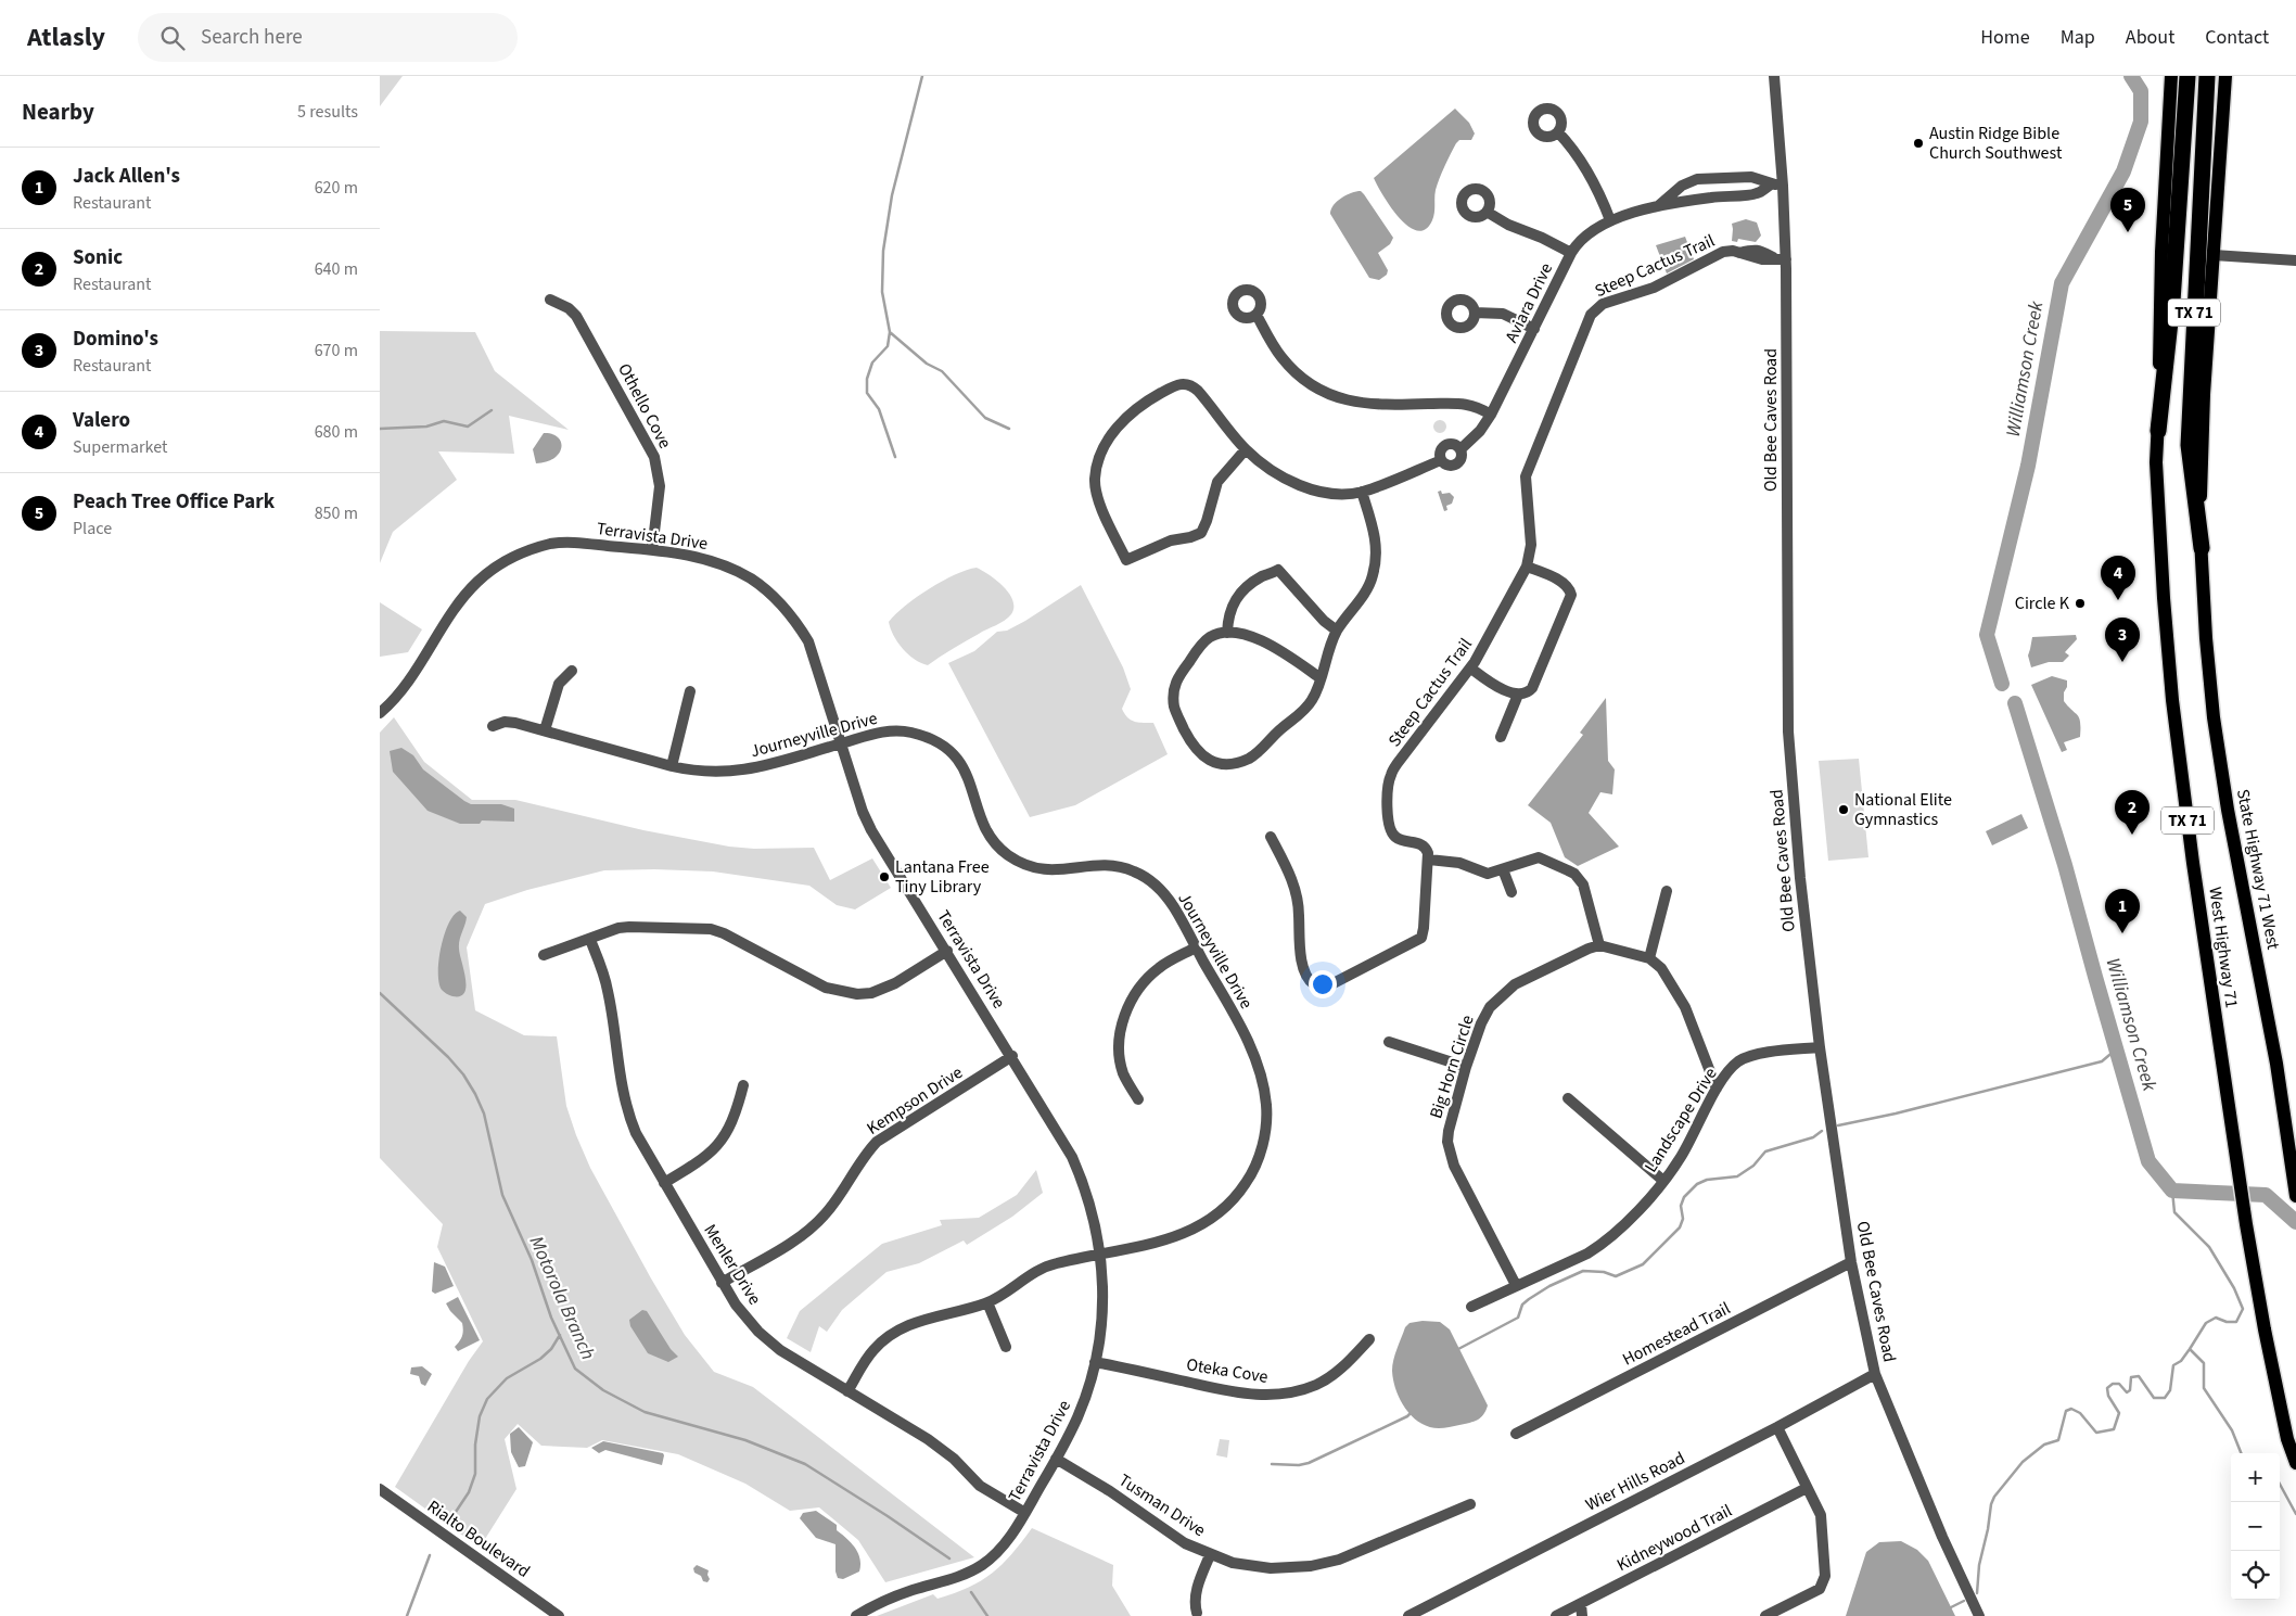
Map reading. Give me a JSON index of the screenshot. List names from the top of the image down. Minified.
{"streets":{"highway":["TX 71"],"main road":["State Highway 71 West","West Highway 71"],"street":["Steep Cactus Trail","Aviara Drive","Othello Cove","Old Bee Caves Road","Terravista Drive","Journeyville Drive","Big Horn Circle","Kempson Drive","Landscape Drive","Menler Drive","Homestead Trail","Oteka Cove","Wier Hills Road","Tusman Drive","Kidneywood Trail","Rialto Boulevard"]},"crossings":[["Steep Cactus Trail","Old Bee Caves Road"],["Aviara Drive","Old Bee Caves Road"],["TX 71","State Highway 71 West"],["TX 71","West Highway 71"],["Othello Cove","Terravista Drive"],["Old Bee Caves Road","Landscape Drive"],["Old Bee Caves Road","Homestead Trail"],["Old Bee Caves Road","Wier Hills Road"],["Terravista Drive","Journeyville Drive"],["Terravista Drive","Kempson Drive"],["Terravista Drive","Menler Drive"],["Terravista Drive","Oteka Cove"],["Terravista Drive","Tusman Drive"],["Journeyville Drive","Menler Drive"],["Big Horn Circle","Landscape Drive"],["Kempson Drive","Menler Drive"]],"water":["Williamson Creek","Motorola Branch"],"places":["Austin Ridge Bible Church Southwest","Circle K","National Elite Gymnastics","Lantana Free Tiny Library"],"page":{"header":"Atlasly","search":"Search here","nav":["Home","Map","About","Contact"],"heading":["Nearby","5 results"],"list":[{"mark":"1","name":"Jack Allen's","note":"Restaurant","value":"620 m"},{"mark":"2","name":"Sonic","note":"Restaurant","value":"640 m"},{"mark":"3","name":"Domino's","note":"Restaurant","value":"670 m"},{"mark":"4","name":"Valero","note":"Supermarket","value":"680 m"},{"mark":"5","name":"Peach Tree Office Park","note":"Place","value":"850 m"}],"pins":["5","4","3","2","1"],"map_buttons":["+","−"]}}
